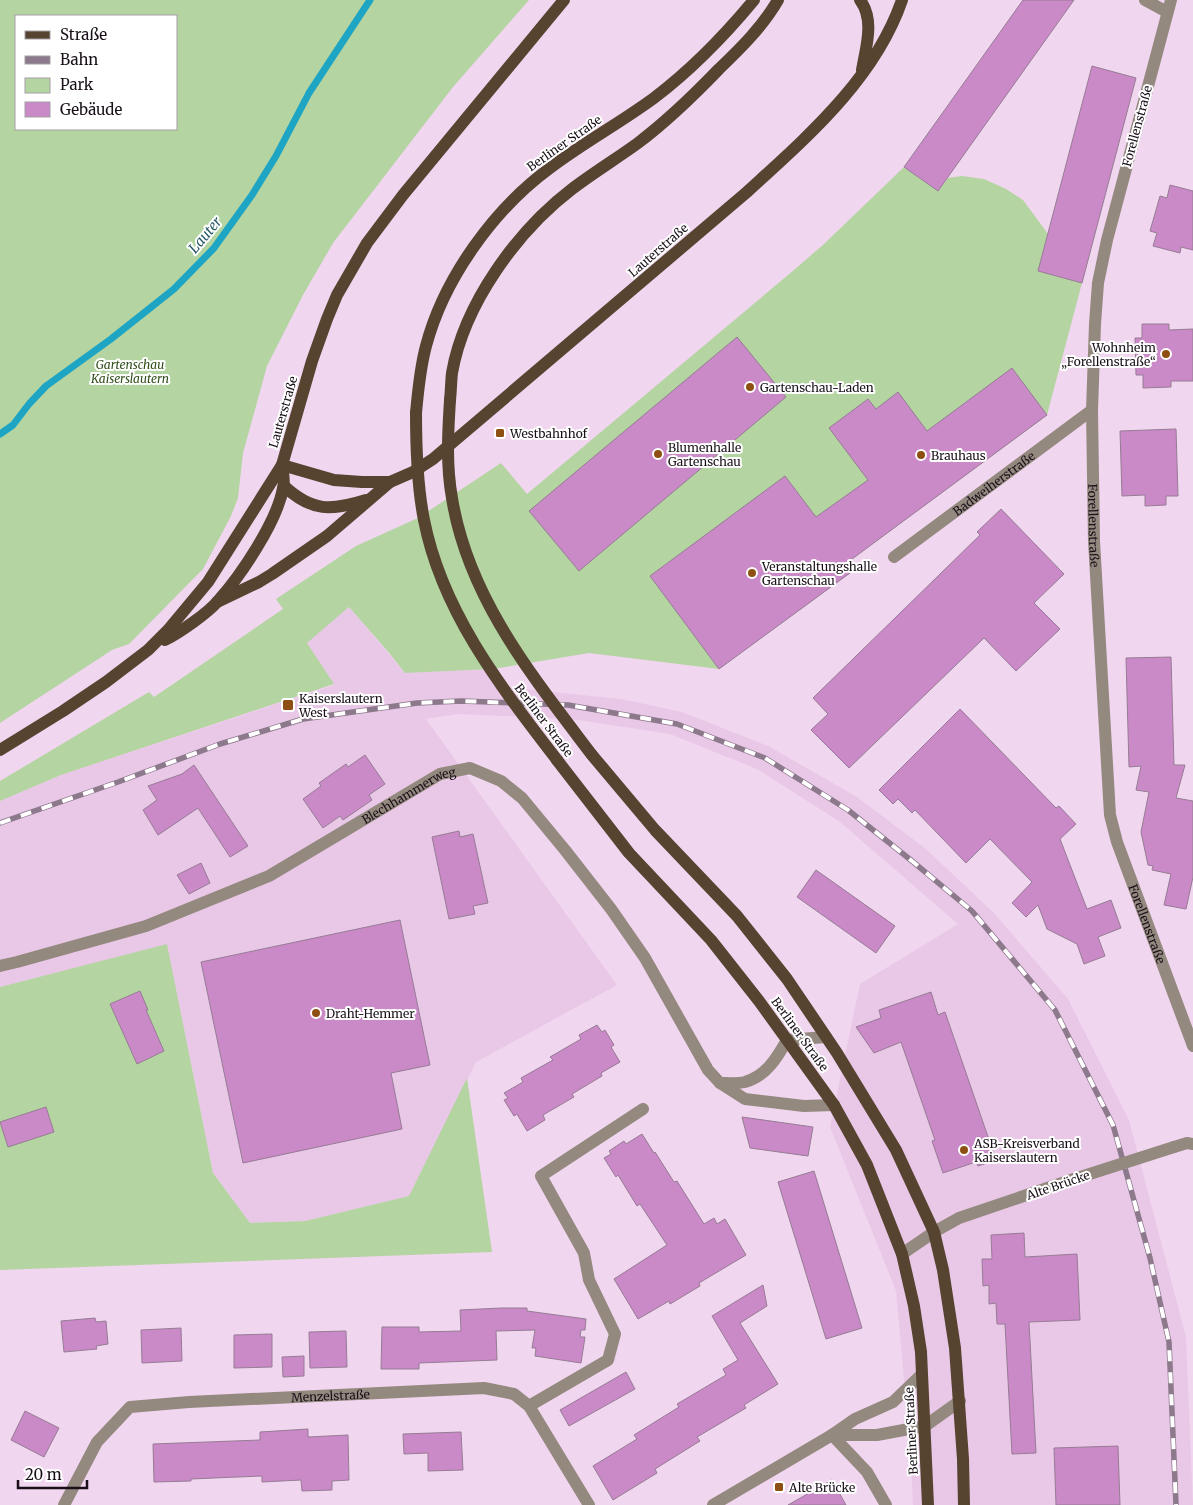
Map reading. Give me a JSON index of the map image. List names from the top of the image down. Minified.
{"streets":{"main road":["Berliner Straße","Lauterstraße"],"street":["Forellenstraße","Badweiherstraße","Blechhammerweg","Alte Brücke","Menzelstraße"]},"crossings":[["Forellenstraße","Badweiherstraße"],["Berliner Straße","Blechhammerweg"],["Berliner Straße","Alte Brücke"]],"water":["Lauter"],"parks":["Gartenschau Kaiserslautern"],"places":{"other":["Wohnheim „Forellenstraße“","Gartenschau-Laden","Blumenhalle Gartenschau","Brauhaus","Veranstaltungshalle Gartenschau","Draht-Hemmer","ASB-Kreisverband Kaiserslautern"],"transit":["Westbahnhof","Kaiserslautern West","Alte Brücke"]},"legend":["Straße","Bahn","Park","Gebäude"],"scale_bar":"20 m"}
